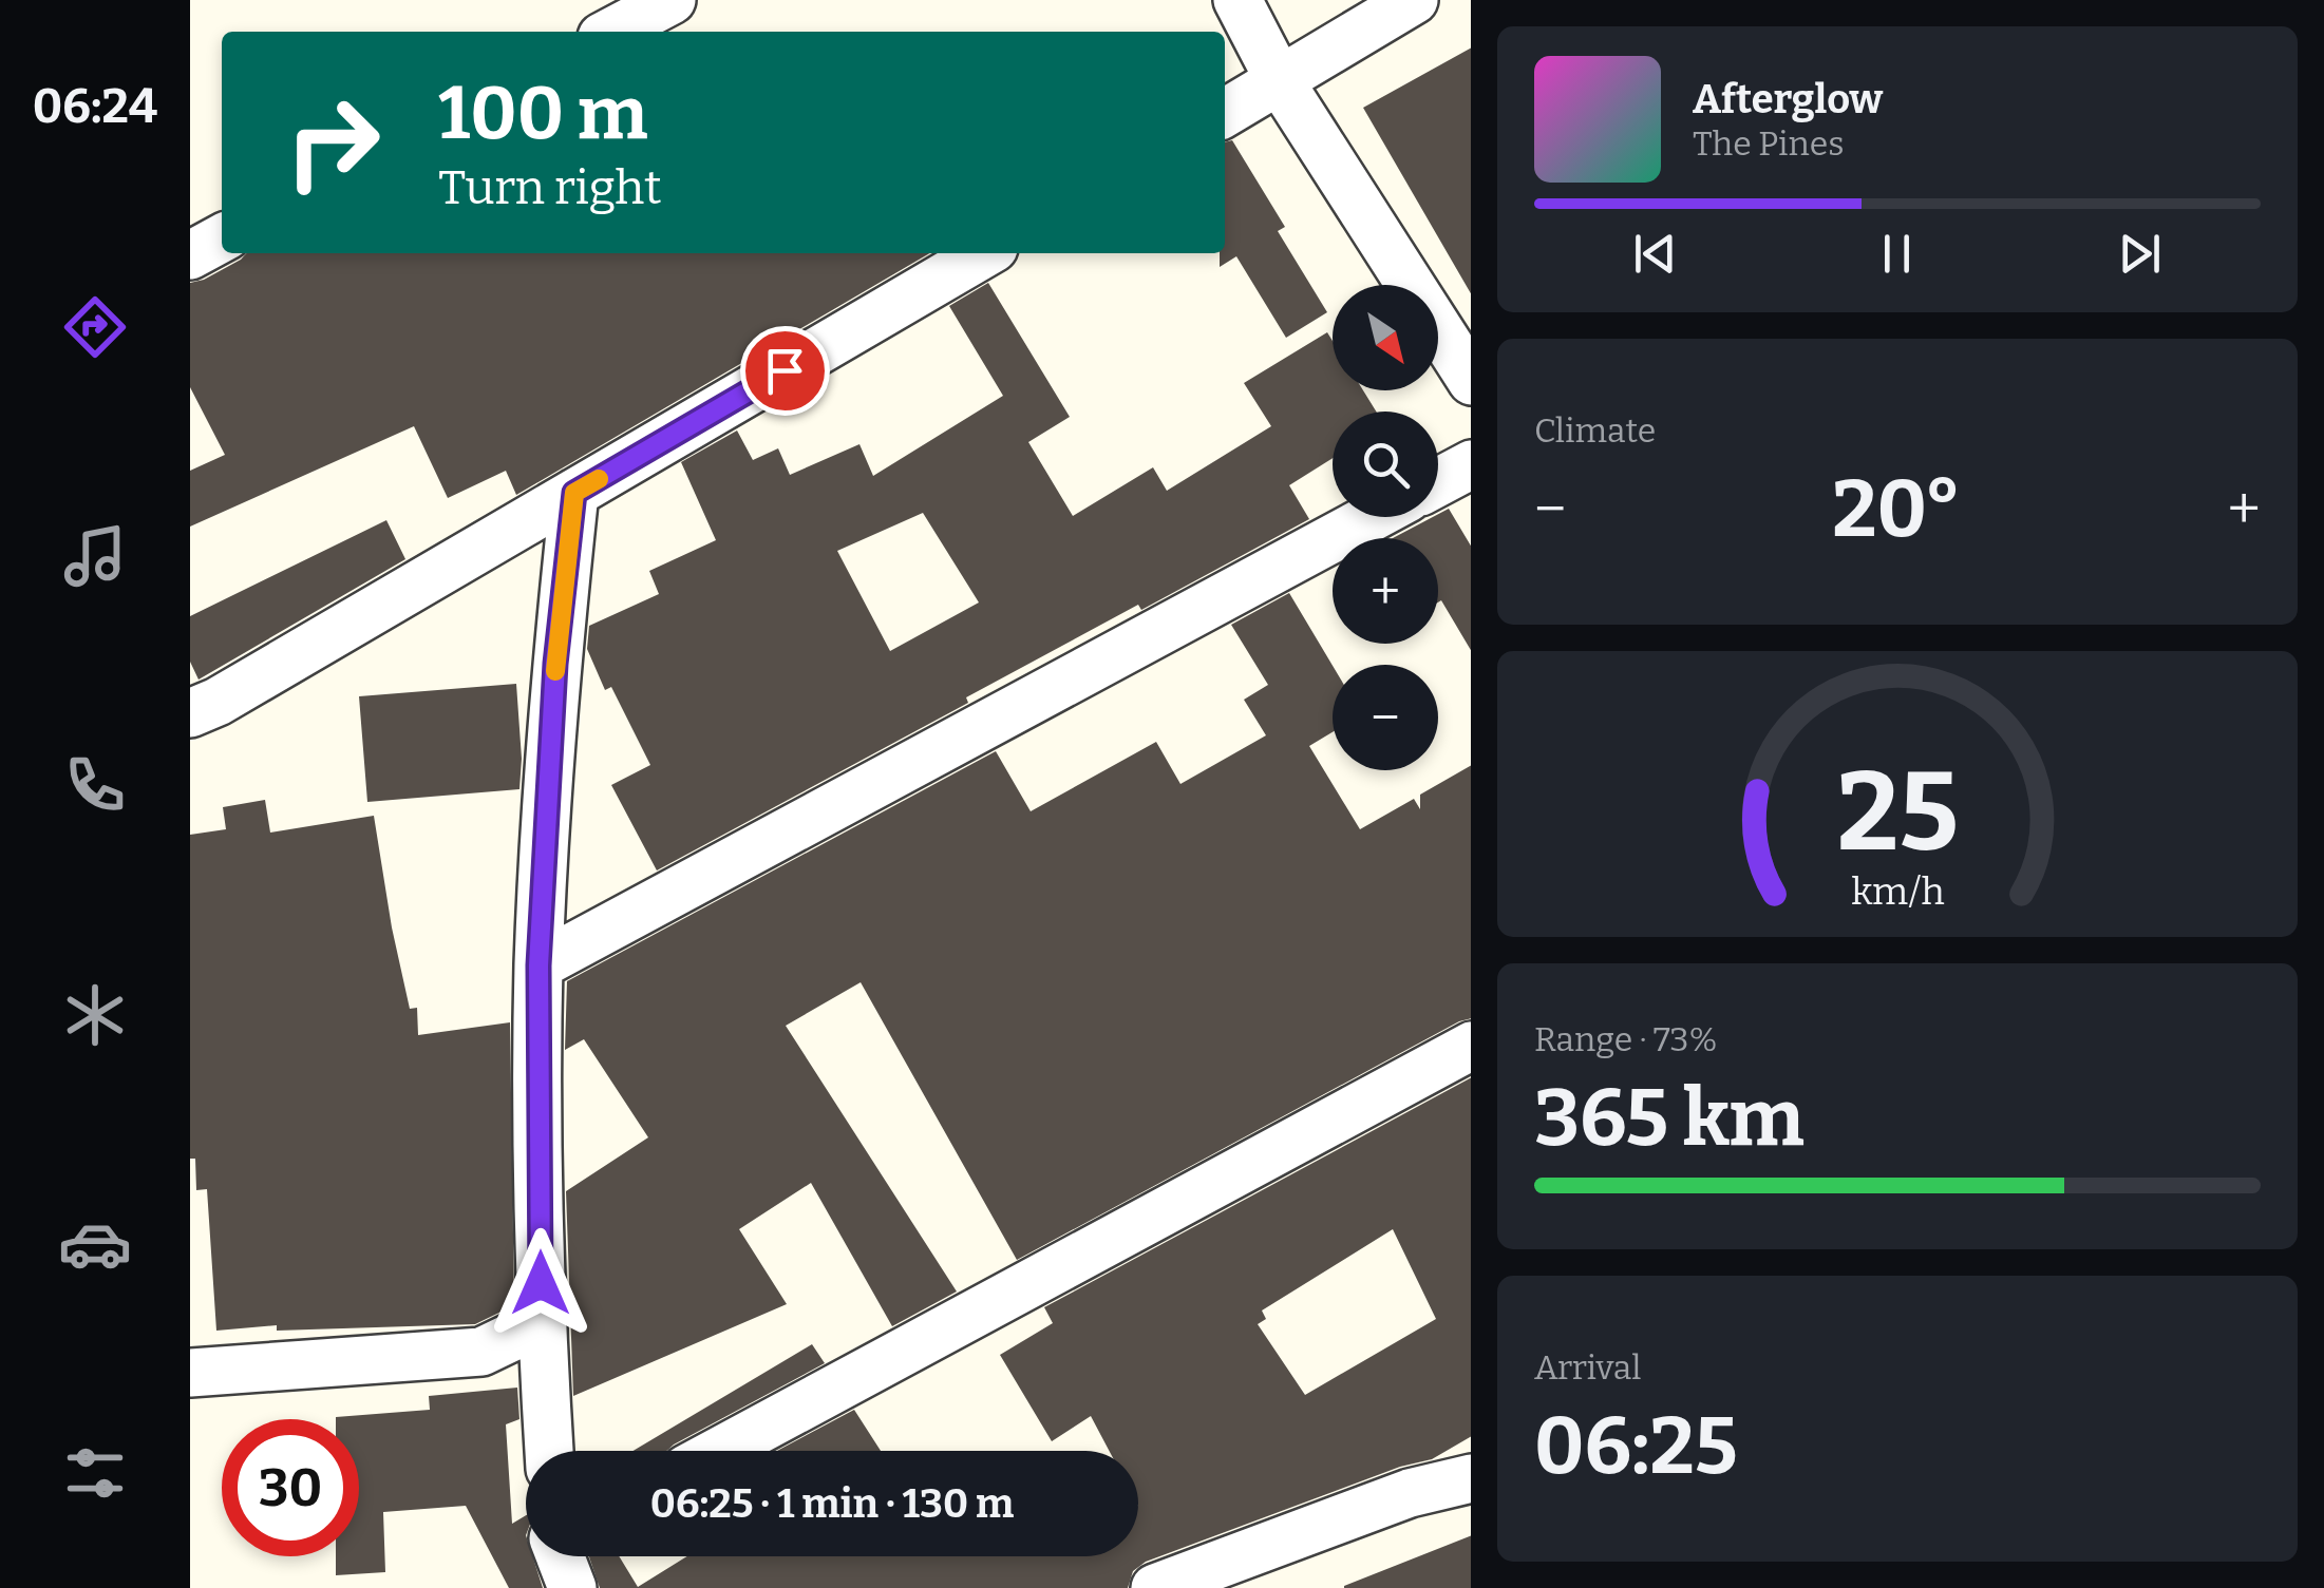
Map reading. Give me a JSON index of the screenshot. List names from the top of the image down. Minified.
{"north":"bottom right","page":{"tabs":"06:24","turn":["100 m","Turn right"],"song":["Afterglow","The Pines"],"map_buttons":["+","−"],"tile":["Climate",["Range · 73%","365 km"],["Arrival","06:25"]],"heat":["−","20°","+"],"limit":"30","trip":"06:25 · 1 min · 130 m","gauge":["25","km/h"]}}
